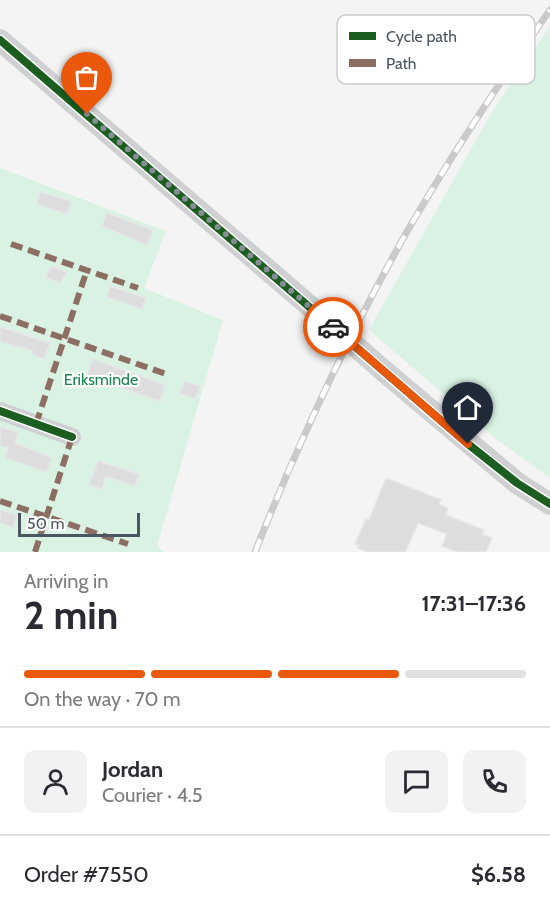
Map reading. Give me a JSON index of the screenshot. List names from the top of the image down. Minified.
{"parks":["Eriksminde"],"legend":["Cycle path","Path"],"scale_bar":"50 m","page":{"scale":"50 m","heading":["2 min","Arriving in","17:31–17:36"],"panel":["Jordan","Courier · 4.5","Order #7550","$6.58"],"bar":"On the way · 70 m"}}
